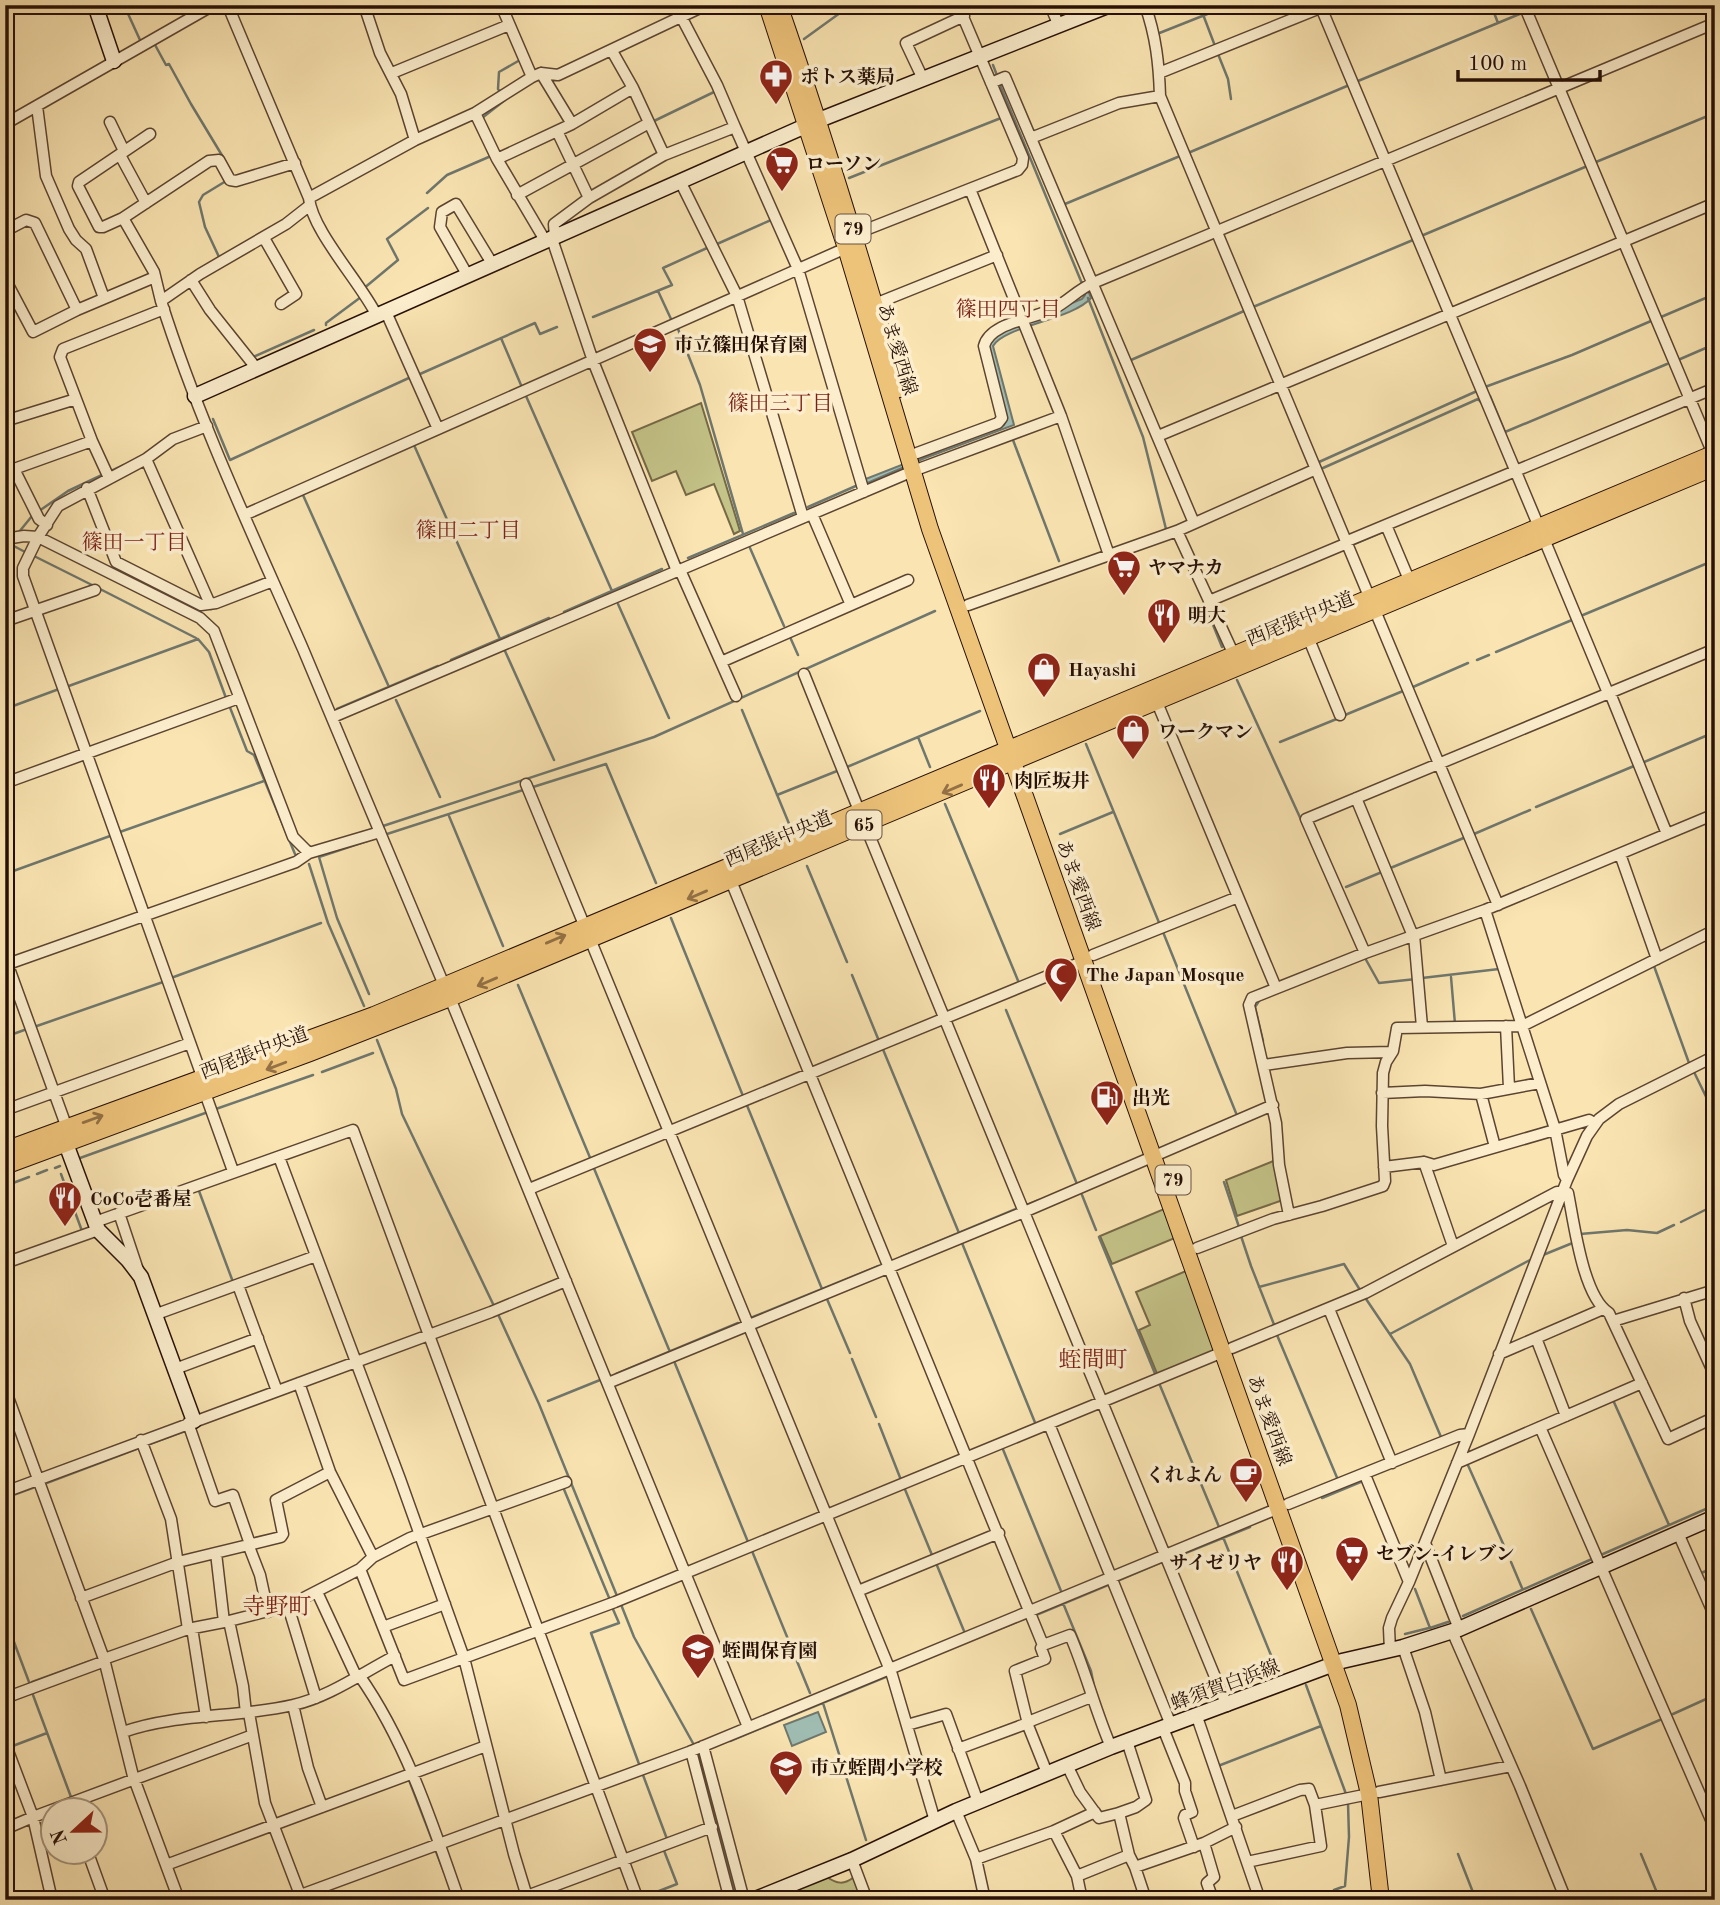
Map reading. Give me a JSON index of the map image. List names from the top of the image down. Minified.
{"streets":{"main road":["79","あま愛西線","西尾張中央道","65"],"street":["蜂須賀白浜線"]},"crossings":[["あま愛西線","西尾張中央道"],["あま愛西線","蜂須賀白浜線"]],"districts":["篠田四丁目","篠田三丁目","篠田二丁目","篠田一丁目","蛭間町","寺野町"],"places":{"pharmacy":["ポトス薬局"],"supermarket":["ローソン","ヤマナカ","セブン-イレブン"],"school or university":["市立篠田保育園","蛭間保育園","市立蛭間小学校"],"restaurant":["明大","肉匠坂井","CoCo壱番屋","サイゼリヤ"],"shop":["Hayashi","ワークマン"],"mosque":["The Japan Mosque"],"fuel station":["出光"],"cafe":["くれよん"]},"scale_bar":"100 m","north":"left"}
